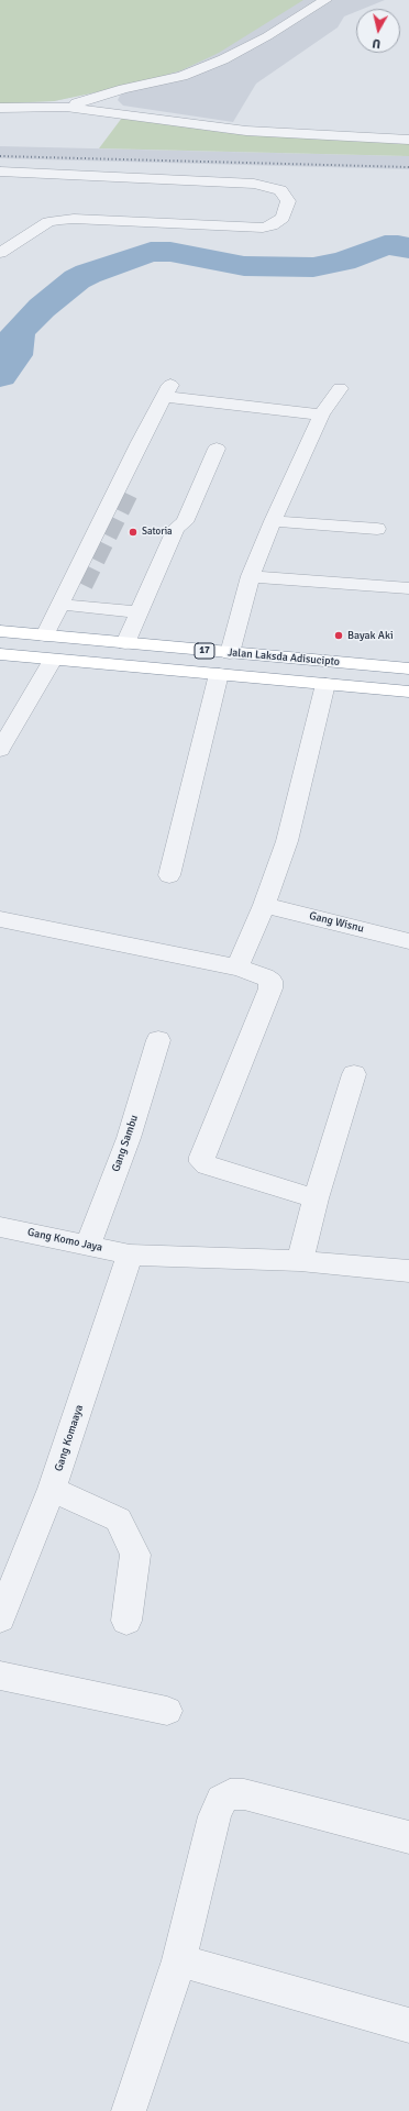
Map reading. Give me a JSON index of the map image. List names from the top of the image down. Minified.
{"streets":{"highway":["17","Jalan Laksda Adisucipto"],"street":["Gang Wisnu","Gang Sambu","Gang Komo Jaya","Gang Komaaya"]},"crossings":[["Gang Sambu","Gang Komo Jaya"],["Gang Komo Jaya","Gang Komaaya"]],"places":["Satoria","Bayak Aki"],"north":"bottom"}
